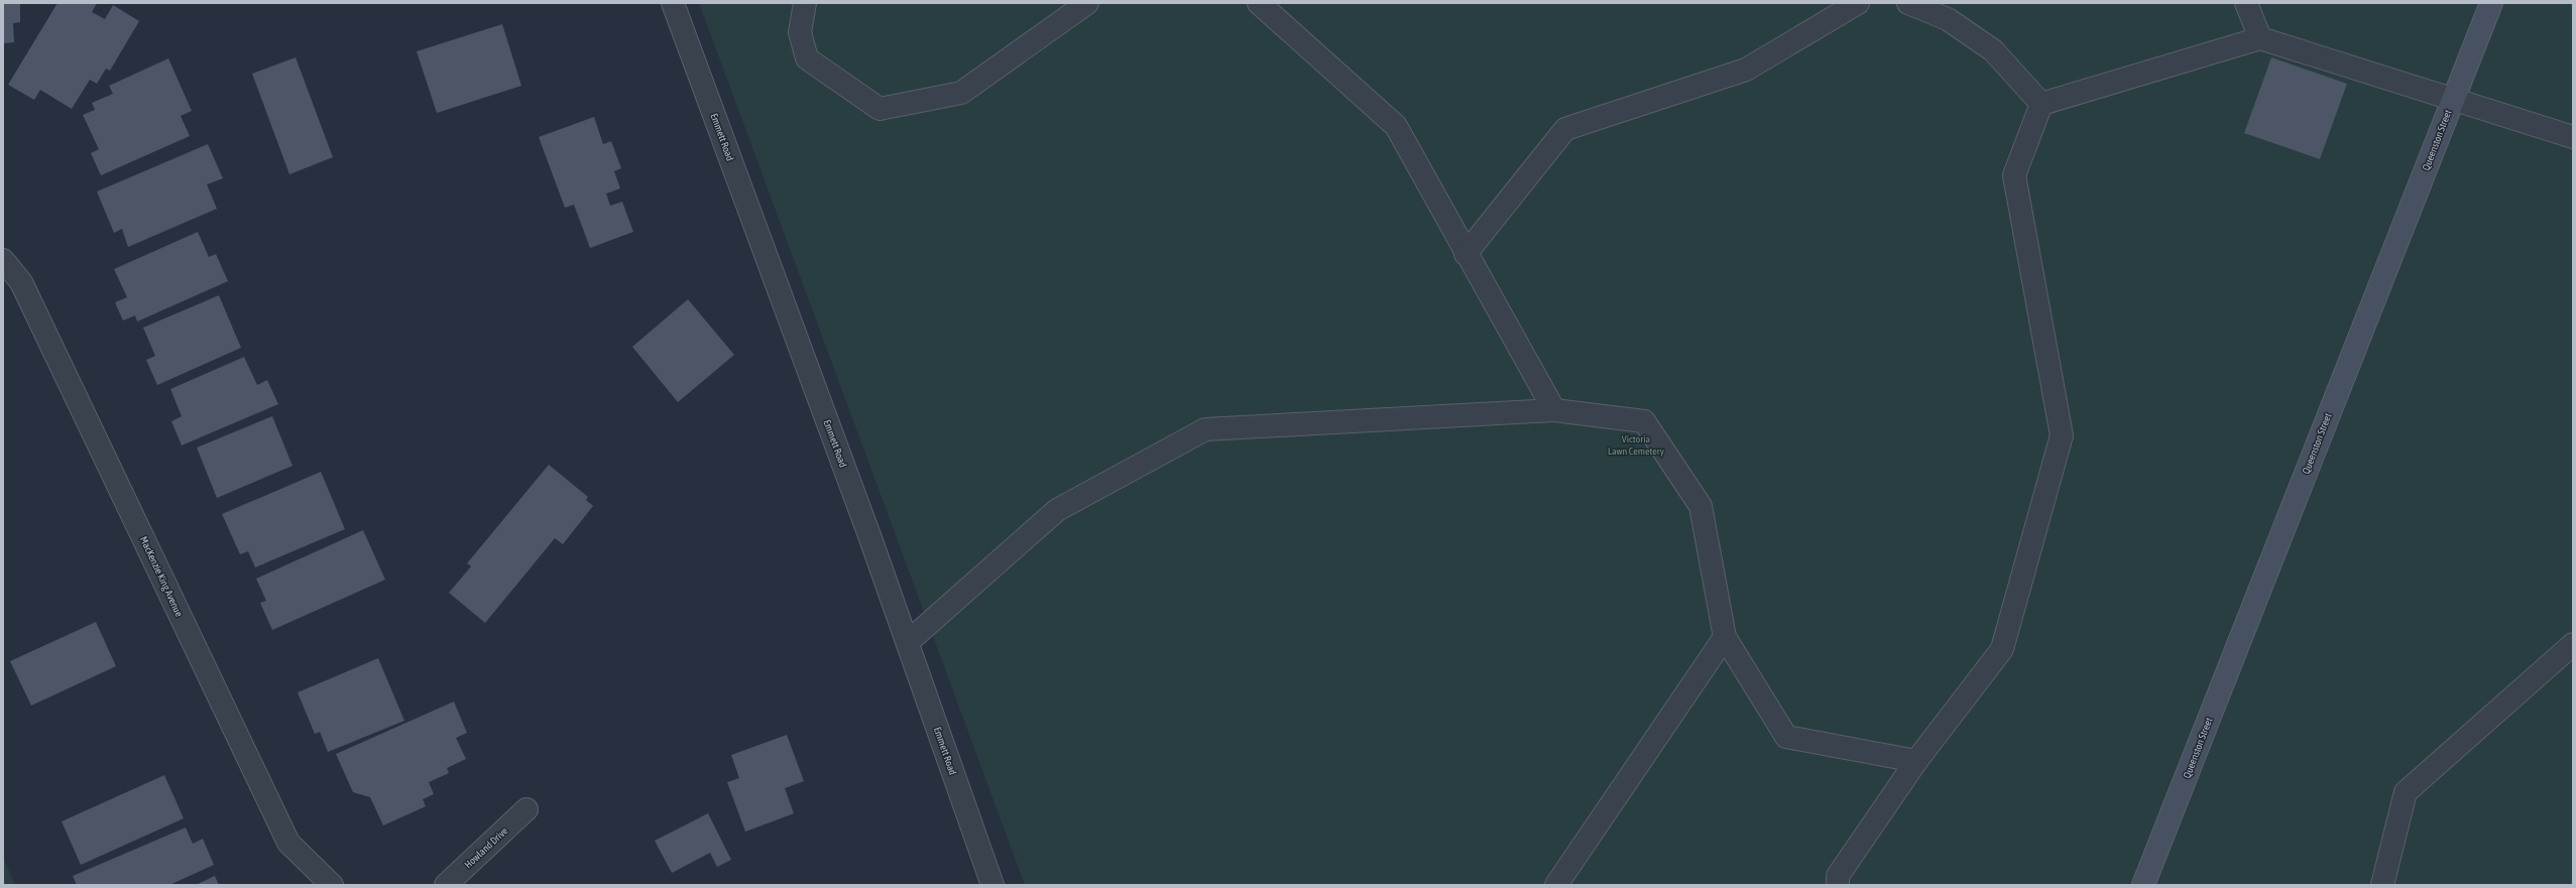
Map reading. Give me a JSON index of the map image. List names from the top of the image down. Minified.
{"streets":{"main road":["Queenston Street"],"street":["Emmett Road","MacKenzie King Avenue","Howland Drive"]},"parks":["Victoria Lawn Cemetery"]}
